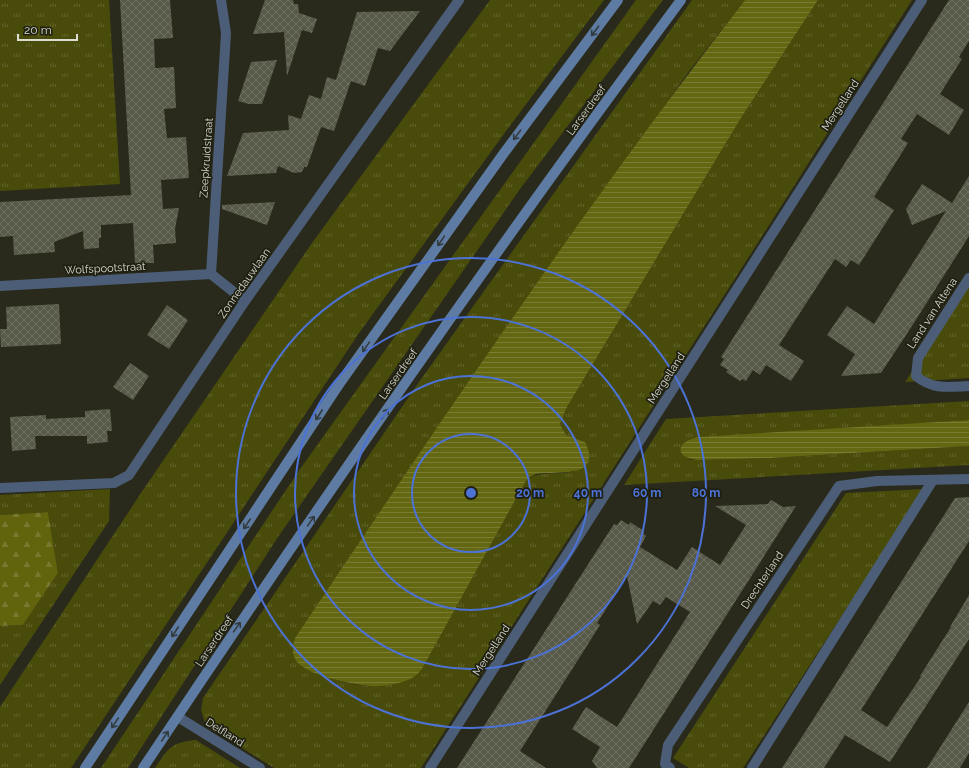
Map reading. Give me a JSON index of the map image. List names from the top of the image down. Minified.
{"streets":{"main road":["Larserdreef"],"street":["Mergelland","Zeepkruidstraat","Wolfspootstraat","Zonnedauwlaan","Land van Altena","Drechterland","Delfland"]},"crossings":[["Larserdreef","Delfland"],["Zeepkruidstraat","Wolfspootstraat"]],"scale_bar":"20 m","rings":["20 m","40 m","60 m","80 m"]}
